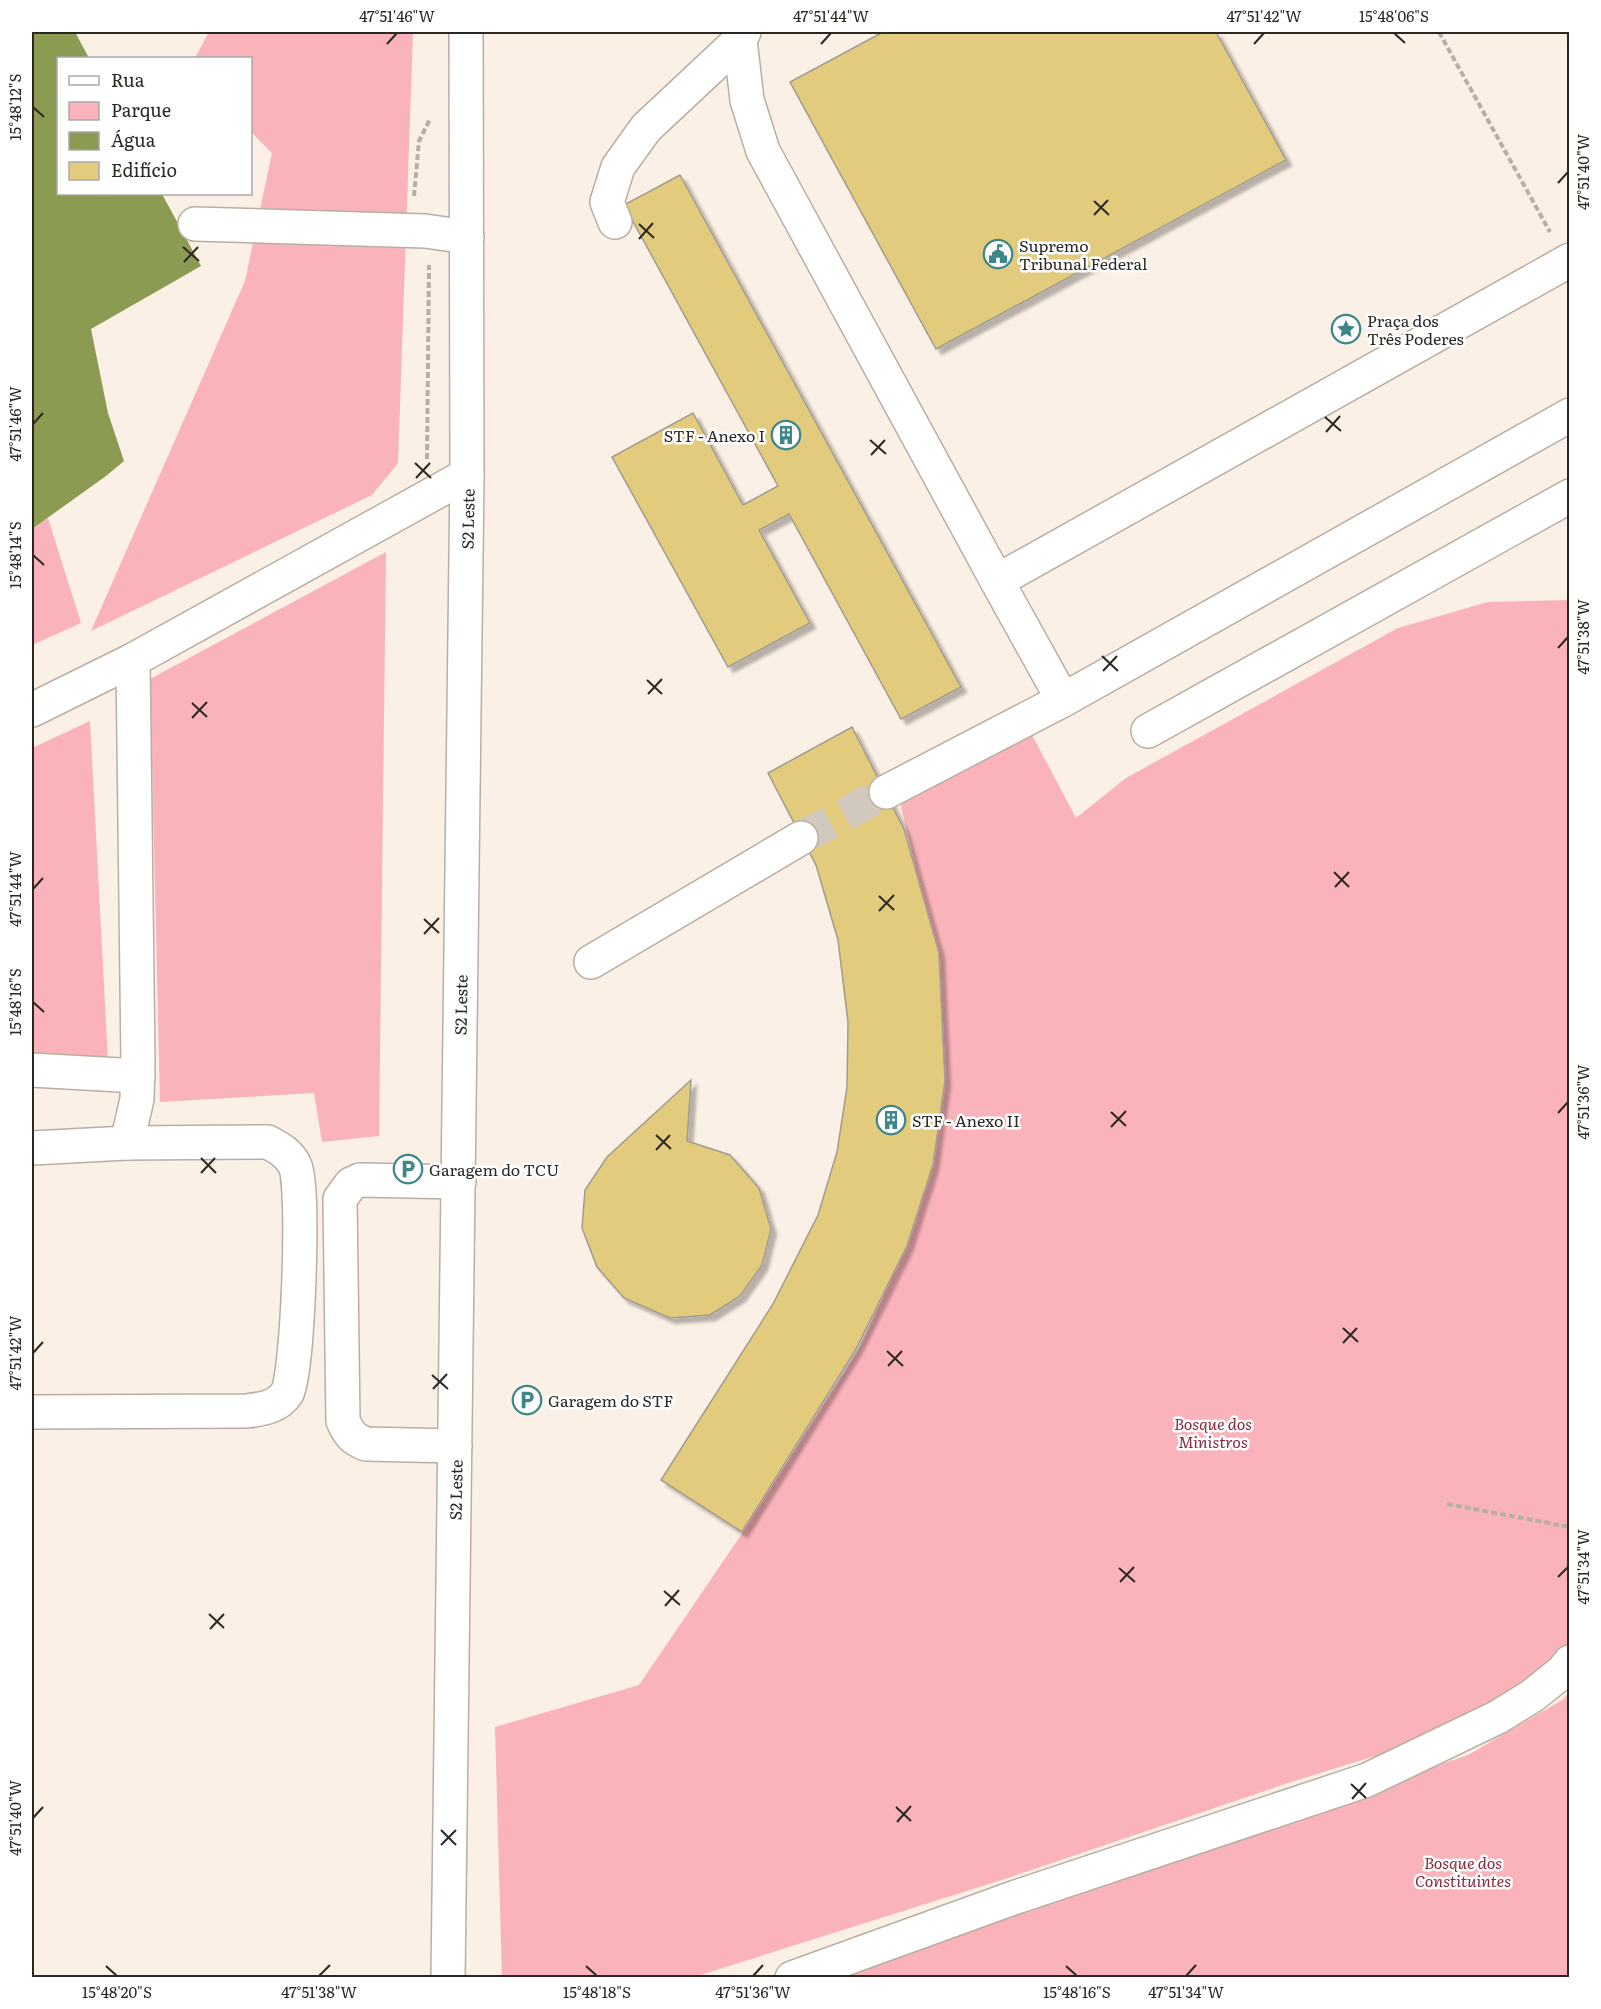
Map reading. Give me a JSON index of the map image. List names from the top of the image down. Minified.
{"streets":{"main road":["S2 Leste"]},"parks":["Bosque dos Ministros","Bosque dos Constituintes"],"places":{"public building":["Supremo Tribunal Federal"],"place":["Praça dos Três Poderes"],"building":["STF - Anexo I","STF - Anexo II"],"parking":["Garagem do TCU","Garagem do STF"]},"legend":["Rua","Parque","Água","Edifício"],"coordinates":["47°51'46\"W","47°51'44\"W","47°51'42\"W","15°48'06\"S","15°48'12\"S","47°51'40\"W","15°48'14\"S","47°51'38\"W","15°48'16\"S","47°51'36\"W","47°51'34\"W","15°48'20\"S","15°48'18\"S"]}
